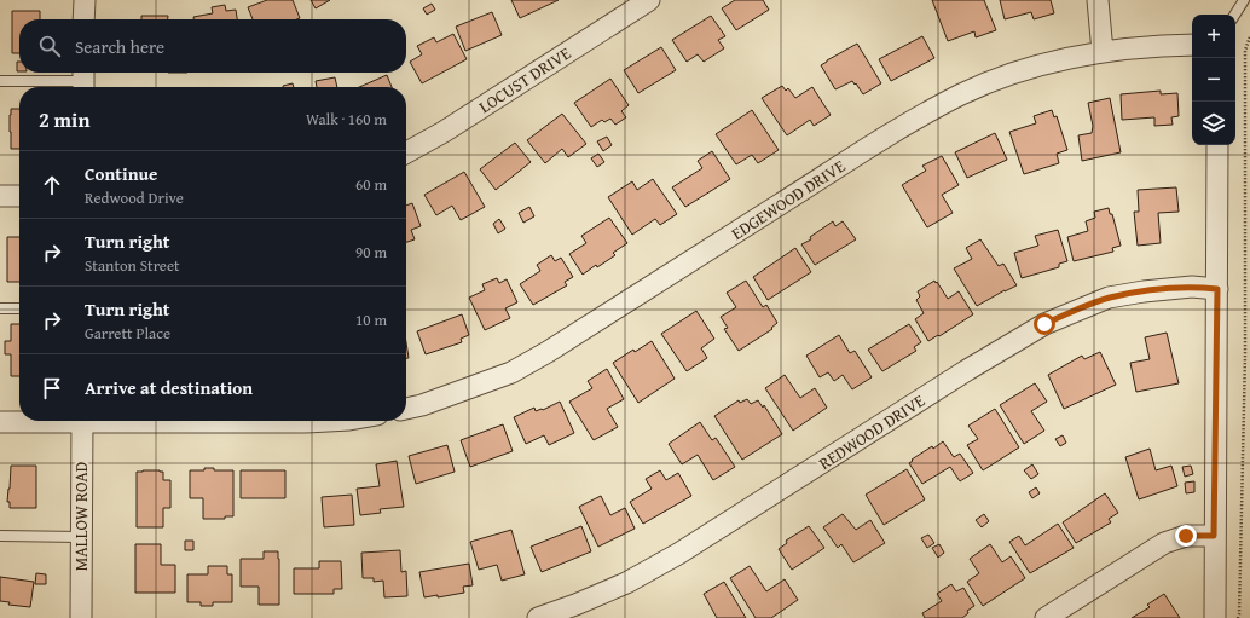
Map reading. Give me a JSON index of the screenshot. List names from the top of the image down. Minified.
{"streets":{"street":["LOCUST DRIVE","EDGEWOOD DRIVE","REDWOOD DRIVE","MALLOW ROAD"]},"page":{"map_buttons":["+","−"],"search":"Search here","heading":["2 min","Walk · 160 m"],"list":[["Continue","Redwood Drive","60 m"],["Turn right","Stanton Street","90 m"],["Turn right","Garrett Place","10 m"],"Arrive at destination"]}}
